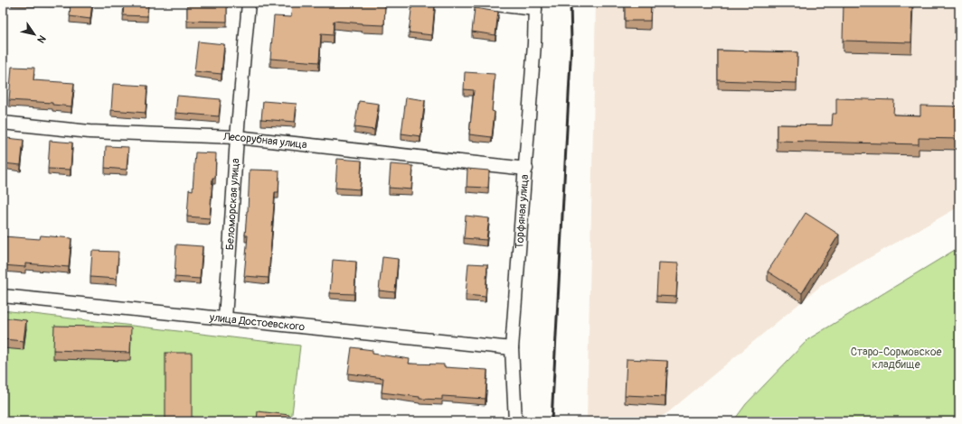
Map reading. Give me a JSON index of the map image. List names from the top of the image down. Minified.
{"streets":{"street":["Лесорубная улица","Беломорская улица","Торфяная улица","улица Достоевского"]},"crossings":[["Лесорубная улица","Беломорская улица"],["Лесорубная улица","Торфяная улица"],["Беломорская улица","улица Достоевского"],["Торфяная улица","улица Достоевского"]],"parks":["Старо-Сормовское кладбище"],"north":"bottom right"}
